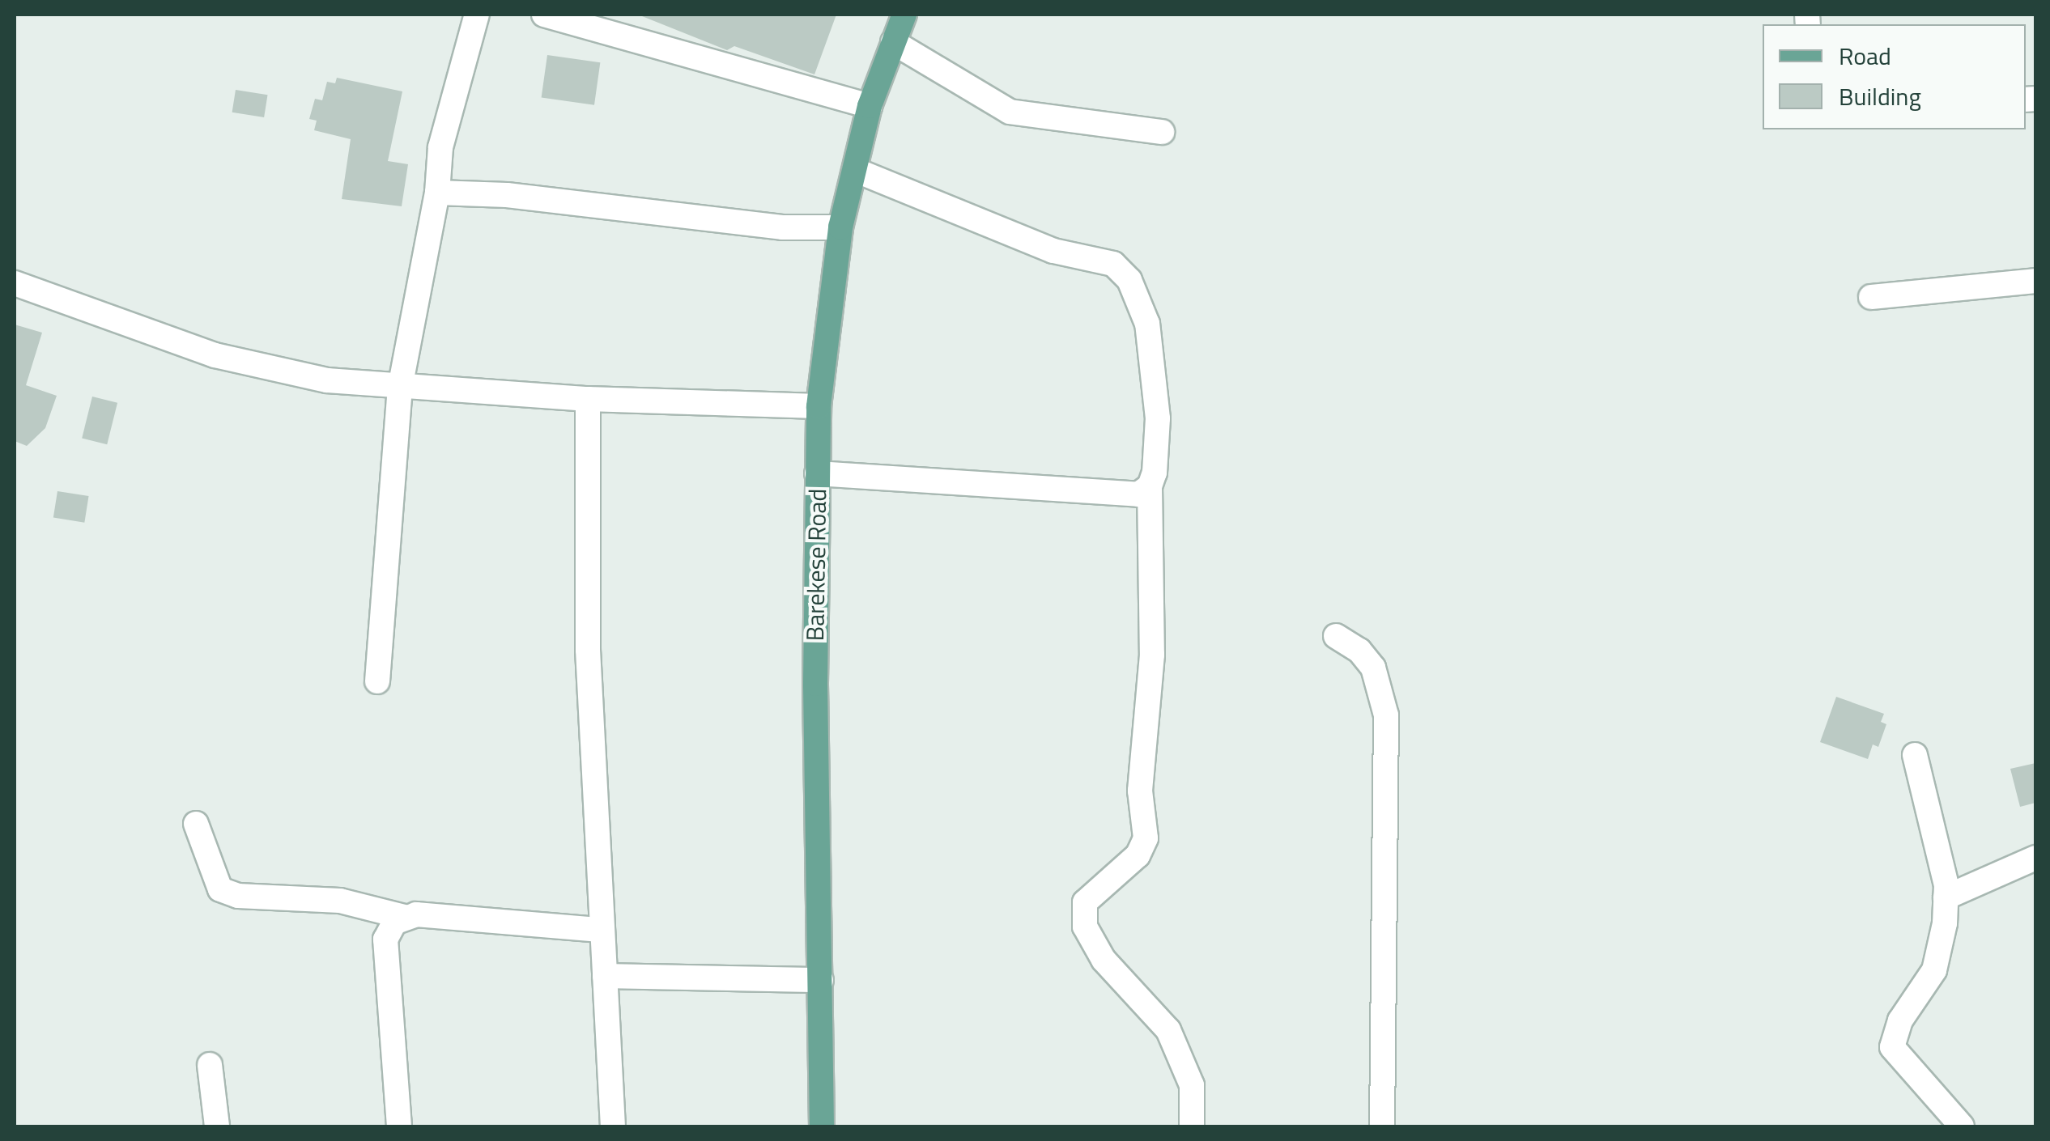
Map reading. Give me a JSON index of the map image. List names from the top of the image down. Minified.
{"streets":{"main road":["Barekese Road"]},"legend":["Road","Building"]}
